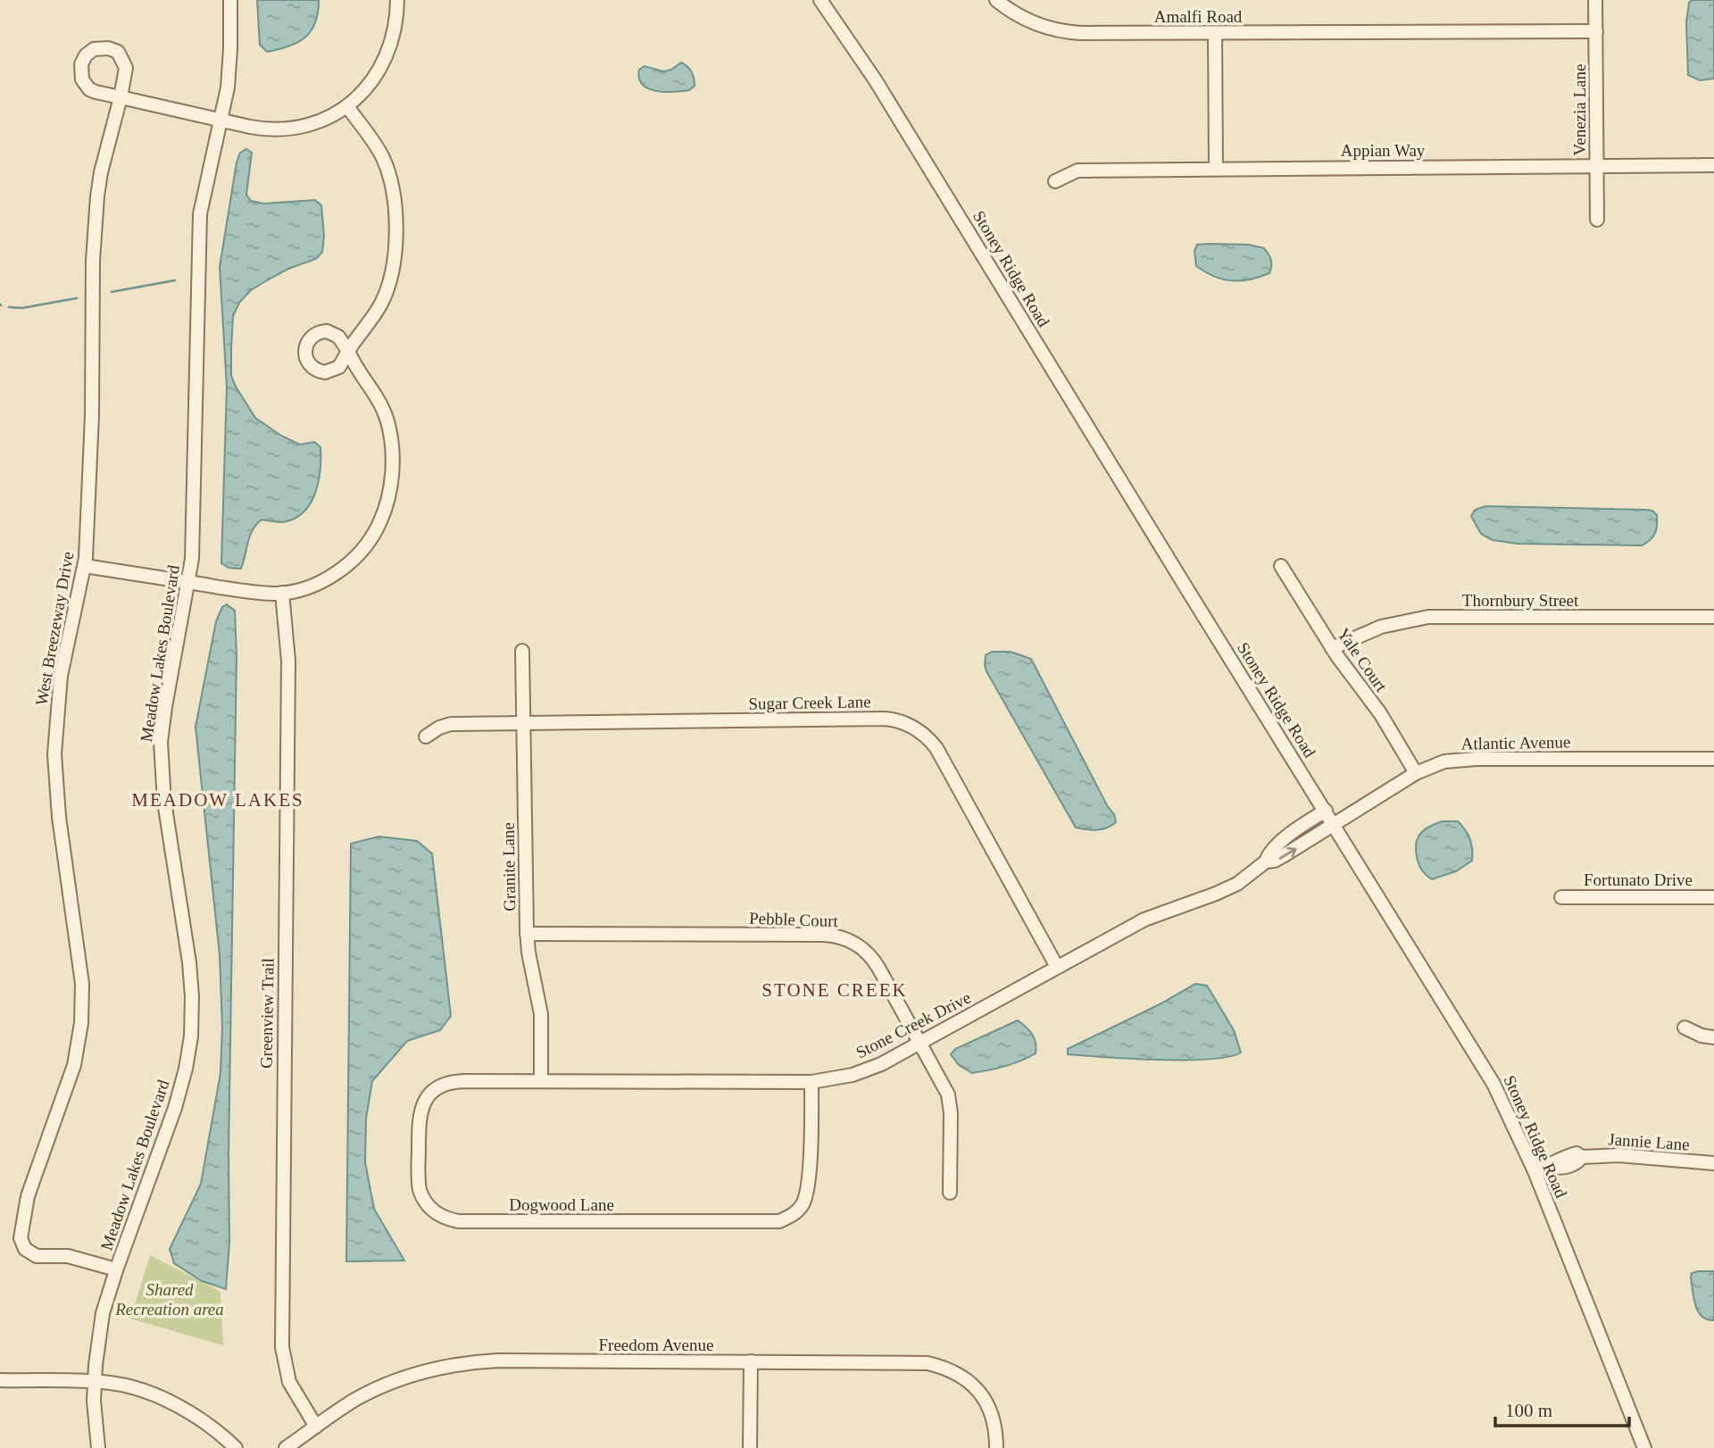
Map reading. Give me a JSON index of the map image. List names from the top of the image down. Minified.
{"streets":{"street":["Amalfi Road","Venezia Lane","Appian Way","Stoney Ridge Road","Thornbury Street","West Breezeway Drive","Meadow Lakes Boulevard","Yale Court","Sugar Creek Lane","Atlantic Avenue","Granite Lane","Fortunato Drive","Pebble Court","Greenview Trail","Stone Creek Drive","Jannie Lane","Dogwood Lane","Freedom Avenue"]},"crossings":[["Amalfi Road","Venezia Lane"],["Venezia Lane","Appian Way"],["Stoney Ridge Road","Atlantic Avenue"],["Stoney Ridge Road","Stone Creek Drive"],["Stoney Ridge Road","Jannie Lane"],["Thornbury Street","Yale Court"],["West Breezeway Drive","Meadow Lakes Boulevard"],["Yale Court","Atlantic Avenue"],["Sugar Creek Lane","Granite Lane"],["Sugar Creek Lane","Stone Creek Drive"],["Atlantic Avenue","Stone Creek Drive"],["Granite Lane","Pebble Court"],["Granite Lane","Stone Creek Drive"],["Granite Lane","Dogwood Lane"],["Pebble Court","Stone Creek Drive"],["Greenview Trail","Freedom Avenue"],["Stone Creek Drive","Dogwood Lane"]],"districts":["MEADOW LAKES","STONE CREEK"],"parks":["Shared Recreation area"],"scale_bar":"100 m"}
